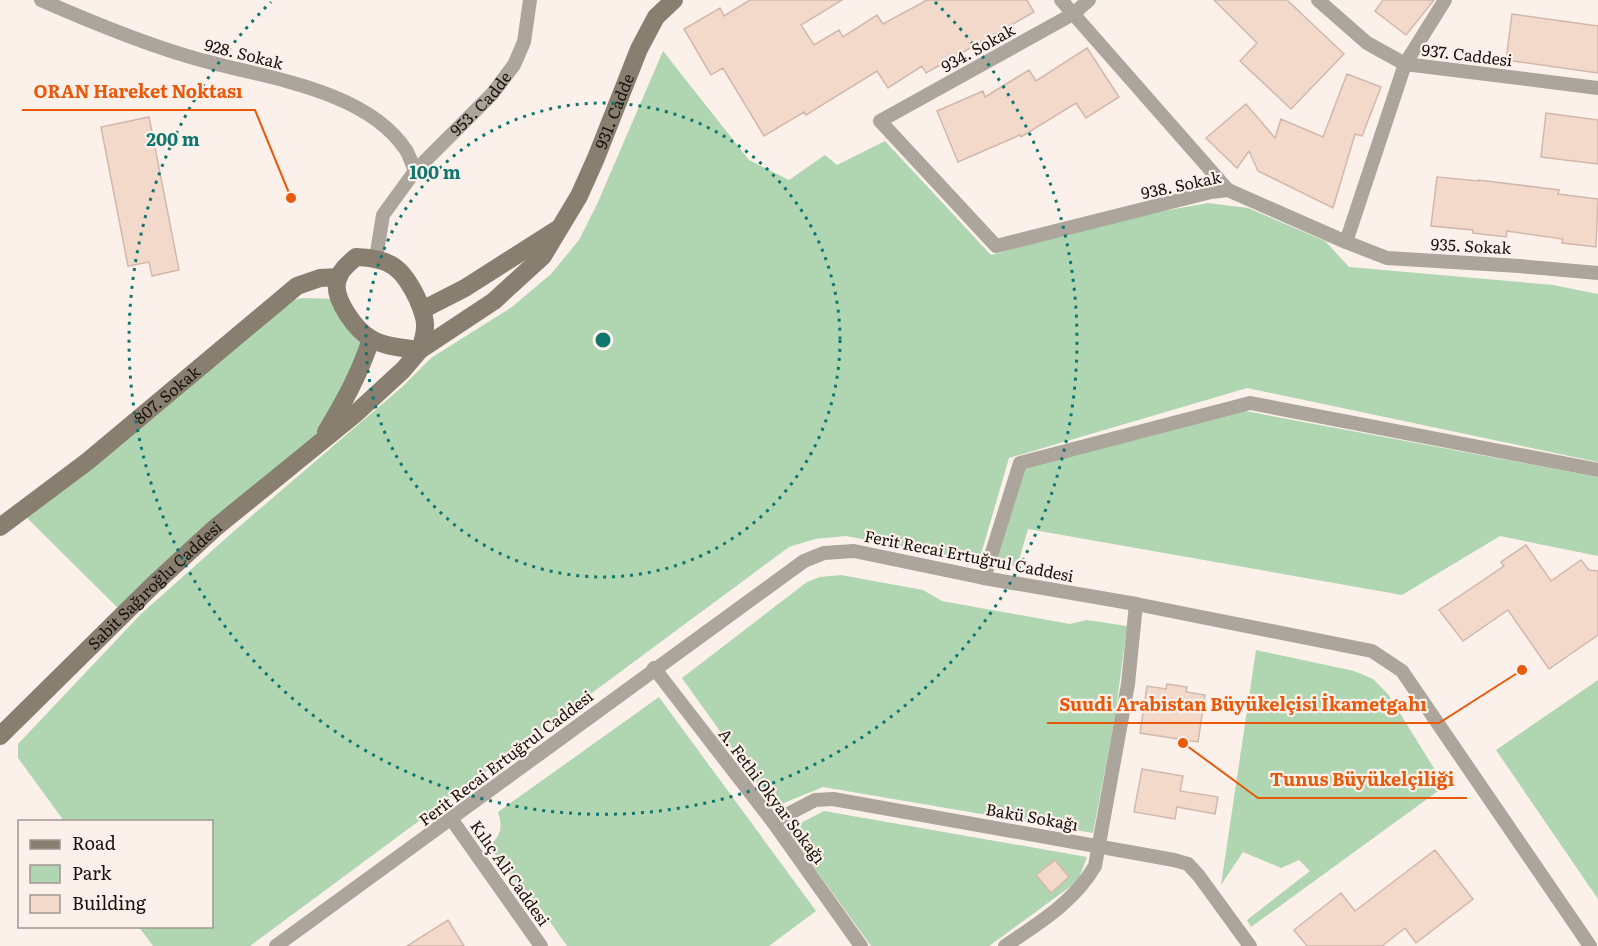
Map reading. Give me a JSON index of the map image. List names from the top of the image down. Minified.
{"streets":{"main road":["931. Cadde","807. Sokak","Sabit Sağıroğlu Caddesi"],"street":["934. Sokak","928. Sokak","937. Caddesi","953. Cadde","938. Sokak","935. Sokak","Ferit Recai Ertuğrul Caddesi","A. Fethi Okyar Sokağı","Bakü Sokağı","Kılıç Ali Caddesi"]},"crossings":[["934. Sokak","938. Sokak"],["928. Sokak","953. Cadde"],["953. Cadde","931. Cadde"],["953. Cadde","807. Sokak"],["953. Cadde","Sabit Sağıroğlu Caddesi"],["931. Cadde","807. Sokak"],["931. Cadde","Sabit Sağıroğlu Caddesi"],["938. Sokak","935. Sokak"],["807. Sokak","Sabit Sağıroğlu Caddesi"],["Ferit Recai Ertuğrul Caddesi","A. Fethi Okyar Sokağı"],["Ferit Recai Ertuğrul Caddesi","Kılıç Ali Caddesi"],["A. Fethi Okyar Sokağı","Bakü Sokağı"]],"places":["ORAN Hareket Noktası","Suudi Arabistan Büyükelçisi İkametgahı","Tunus Büyükelçiliği"],"legend":["Road","Park","Building"],"rings":["200 m","100 m"]}
